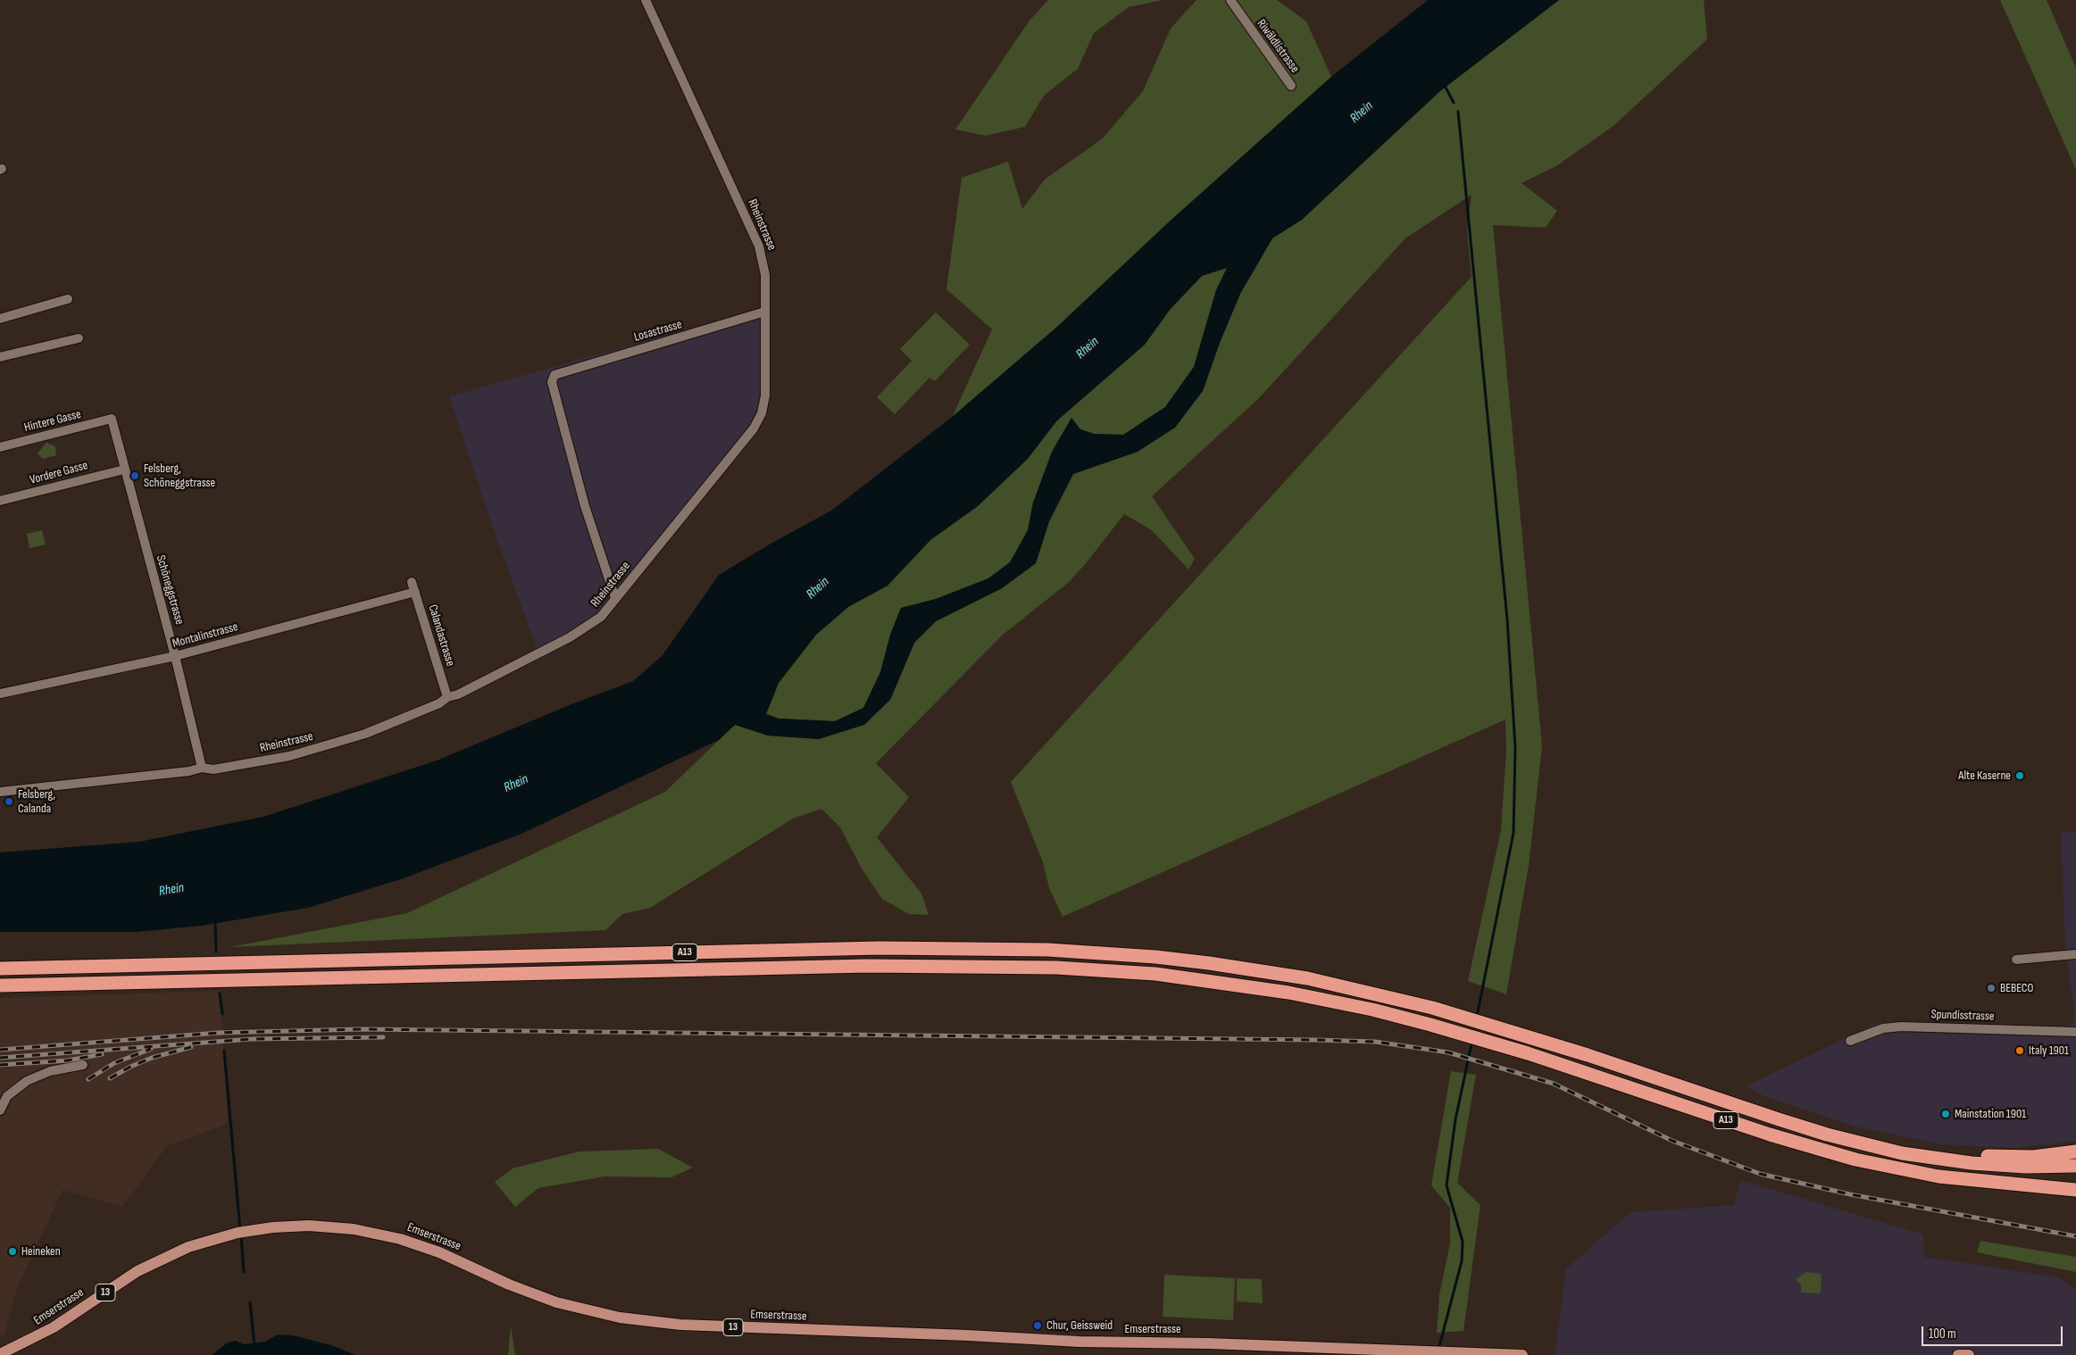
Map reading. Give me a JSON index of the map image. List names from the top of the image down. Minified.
{"streets":{"highway":["A13"],"main road":["Emserstrasse","13"],"street":["Riwäldlistrasse","Rheinstrasse","Losastrasse","Hintere Gasse","Vordere Gasse","Schöneggstrasse","Montalinstrasse","Calandastrasse","Spundisstrasse"]},"crossings":[["Rheinstrasse","Losastrasse"],["Rheinstrasse","Schöneggstrasse"],["Rheinstrasse","Calandastrasse"],["Hintere Gasse","Schöneggstrasse"],["Vordere Gasse","Schöneggstrasse"],["Schöneggstrasse","Montalinstrasse"],["Montalinstrasse","Calandastrasse"]],"water":["Rhein"],"places":["Felsberg, Schöneggstrasse","Alte Kaserne","Felsberg, Calanda","BEBECO","Italy 1901","Mainstation 1901","Heineken","Chur, Geissweid"],"scale_bar":"100 m"}
